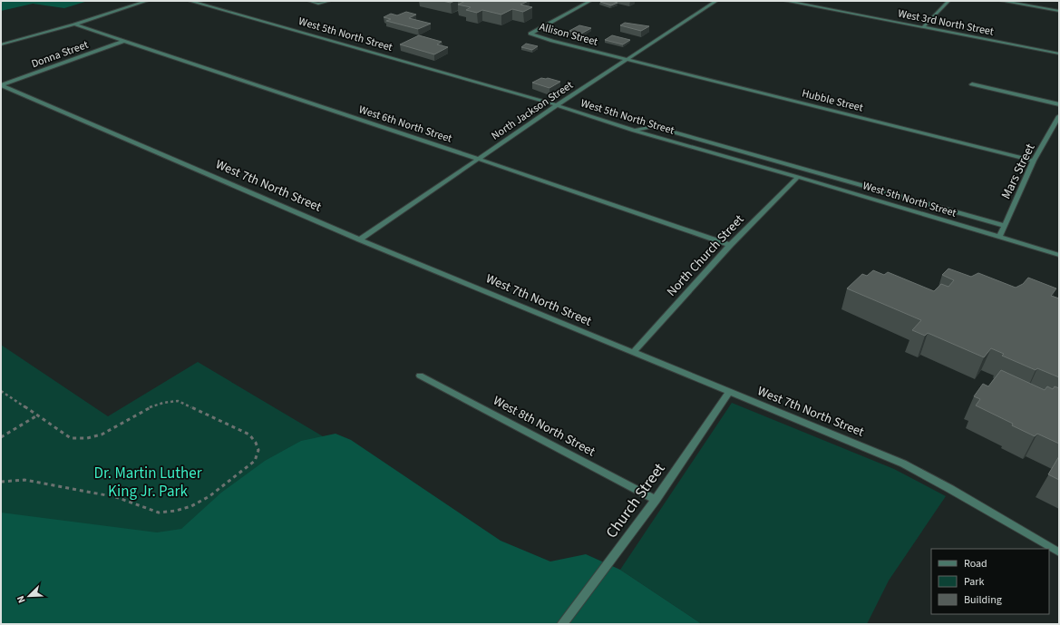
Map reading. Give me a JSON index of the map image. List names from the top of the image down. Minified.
{"streets":{"street":["West 3rd North Street","West 5th North Street","Allison Street","Donna Street","Hubble Street","North Jackson Street","West 6th North Street","Mars Street","West 7th North Street","North Church Street","West 8th North Street","Church Street"]},"crossings":[["West 5th North Street","North Jackson Street"],["West 5th North Street","Mars Street"],["West 5th North Street","North Church Street"],["Allison Street","Hubble Street"],["Allison Street","North Jackson Street"],["Donna Street","West 6th North Street"],["Donna Street","West 7th North Street"],["Hubble Street","North Jackson Street"],["Hubble Street","Mars Street"],["North Jackson Street","West 6th North Street"],["North Jackson Street","West 7th North Street"],["West 6th North Street","North Church Street"],["West 7th North Street","North Church Street"],["West 7th North Street","Church Street"],["West 8th North Street","Church Street"]],"parks":["Dr. Martin Luther King Jr. Park"],"legend":["Road","Park","Building"],"north":"bottom left"}
